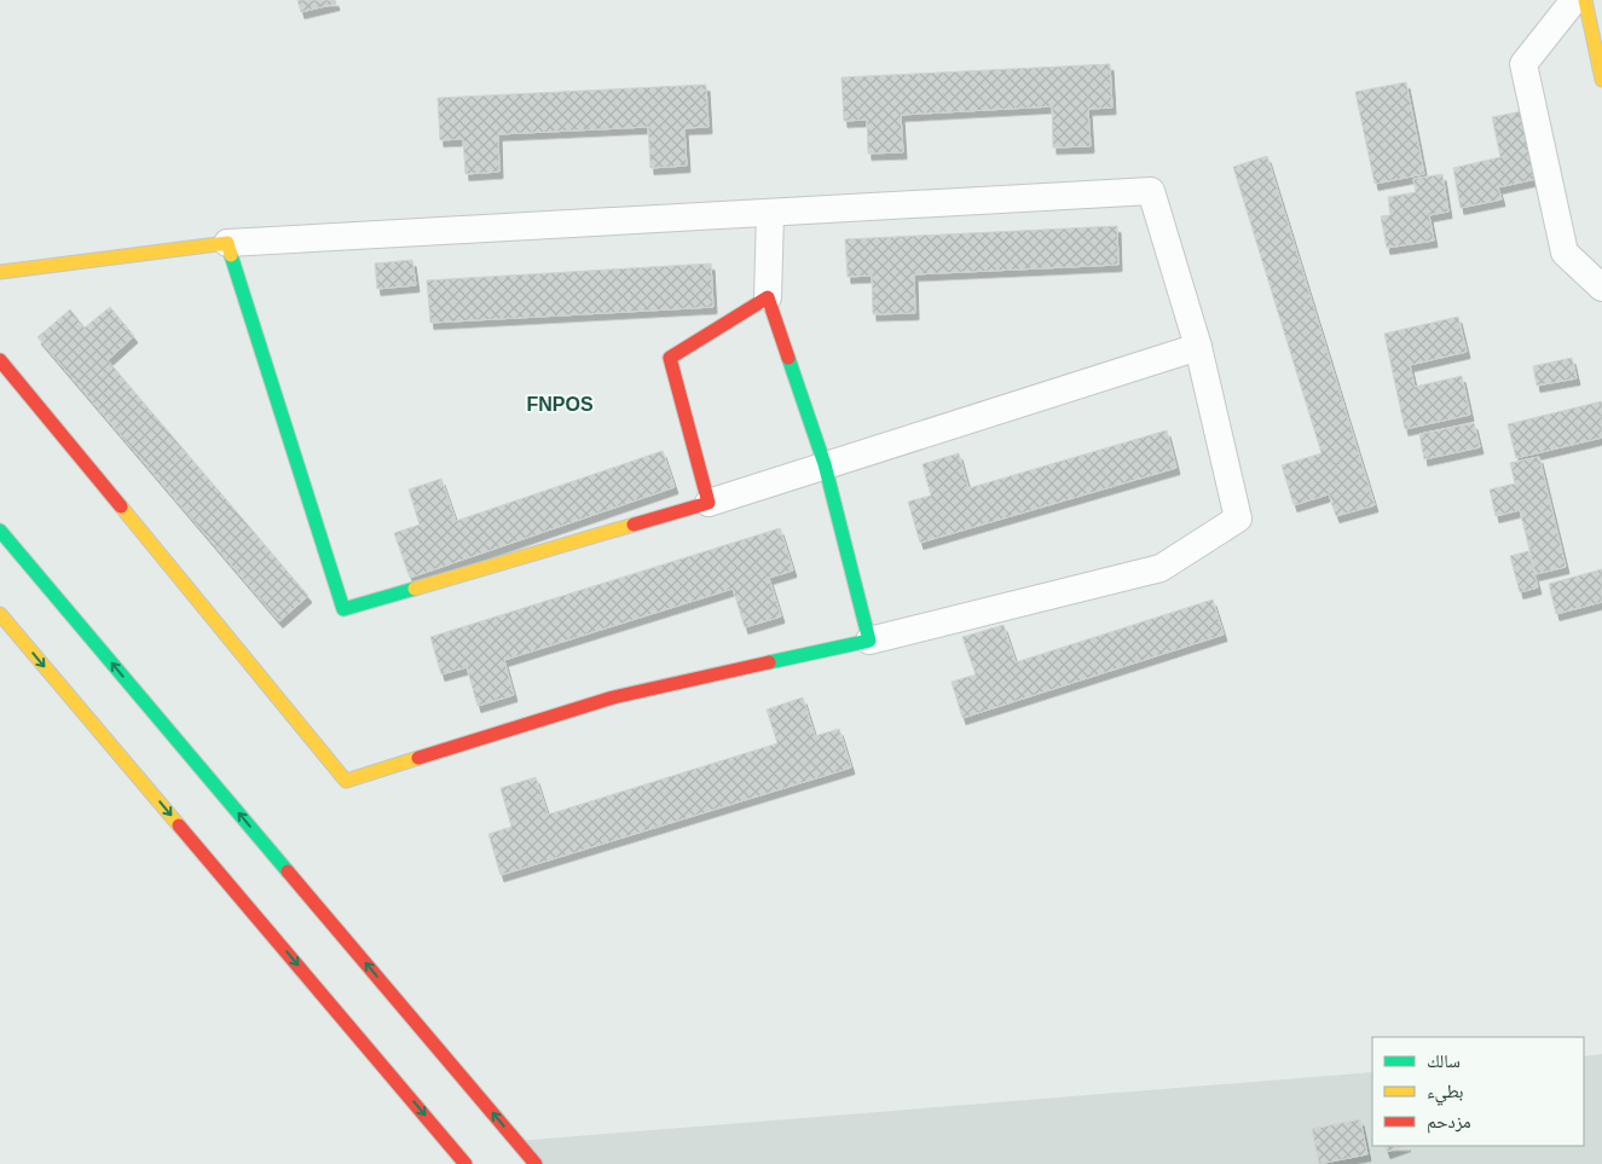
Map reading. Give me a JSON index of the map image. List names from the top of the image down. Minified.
{"districts":["FNPOS"],"legend":["سالك","بطيء","مزدحم"]}
